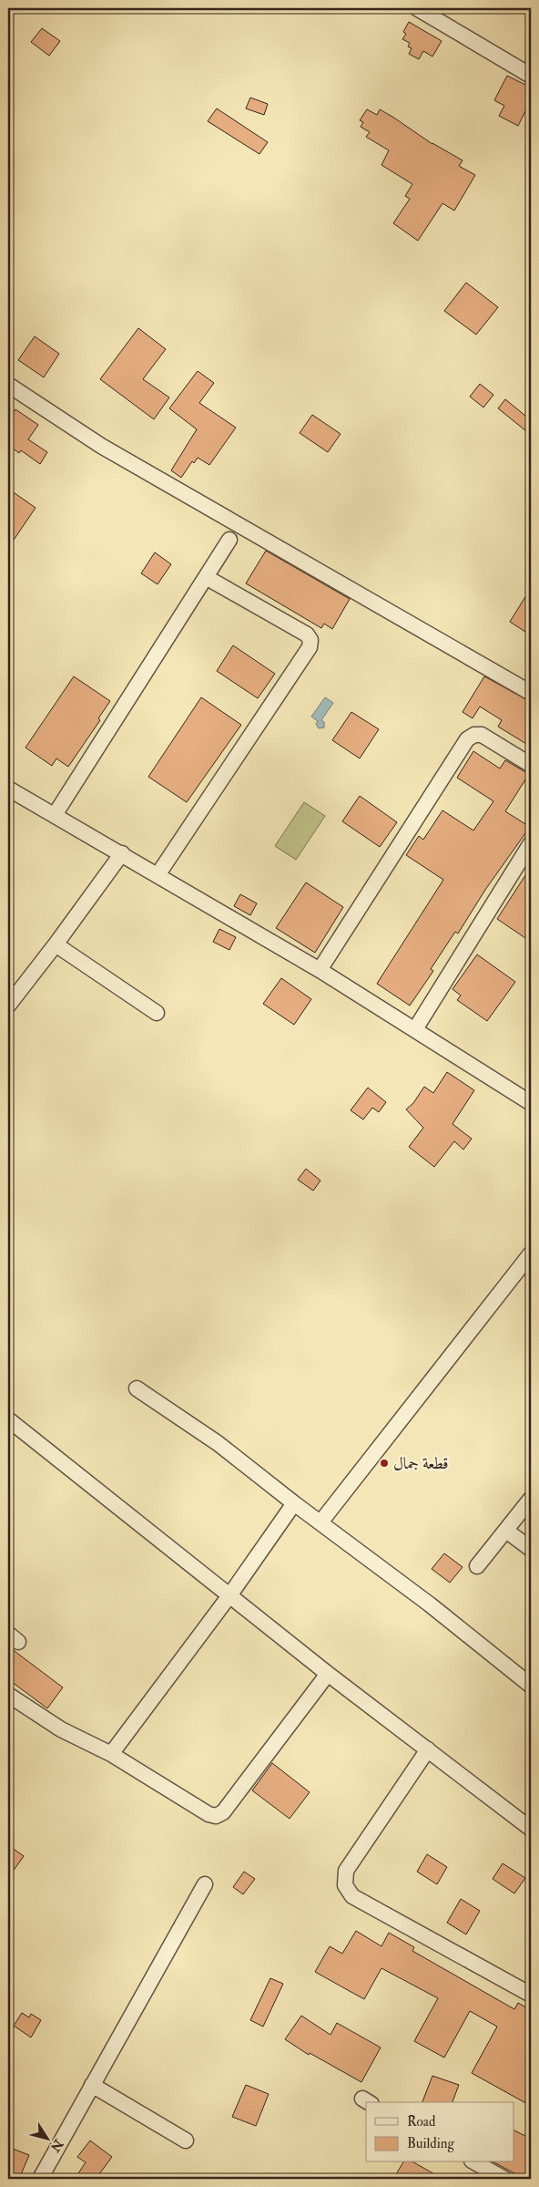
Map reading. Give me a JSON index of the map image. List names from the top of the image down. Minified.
{"places":["قطعة جمال"],"legend":["Road","Building"],"north":"bottom right"}
